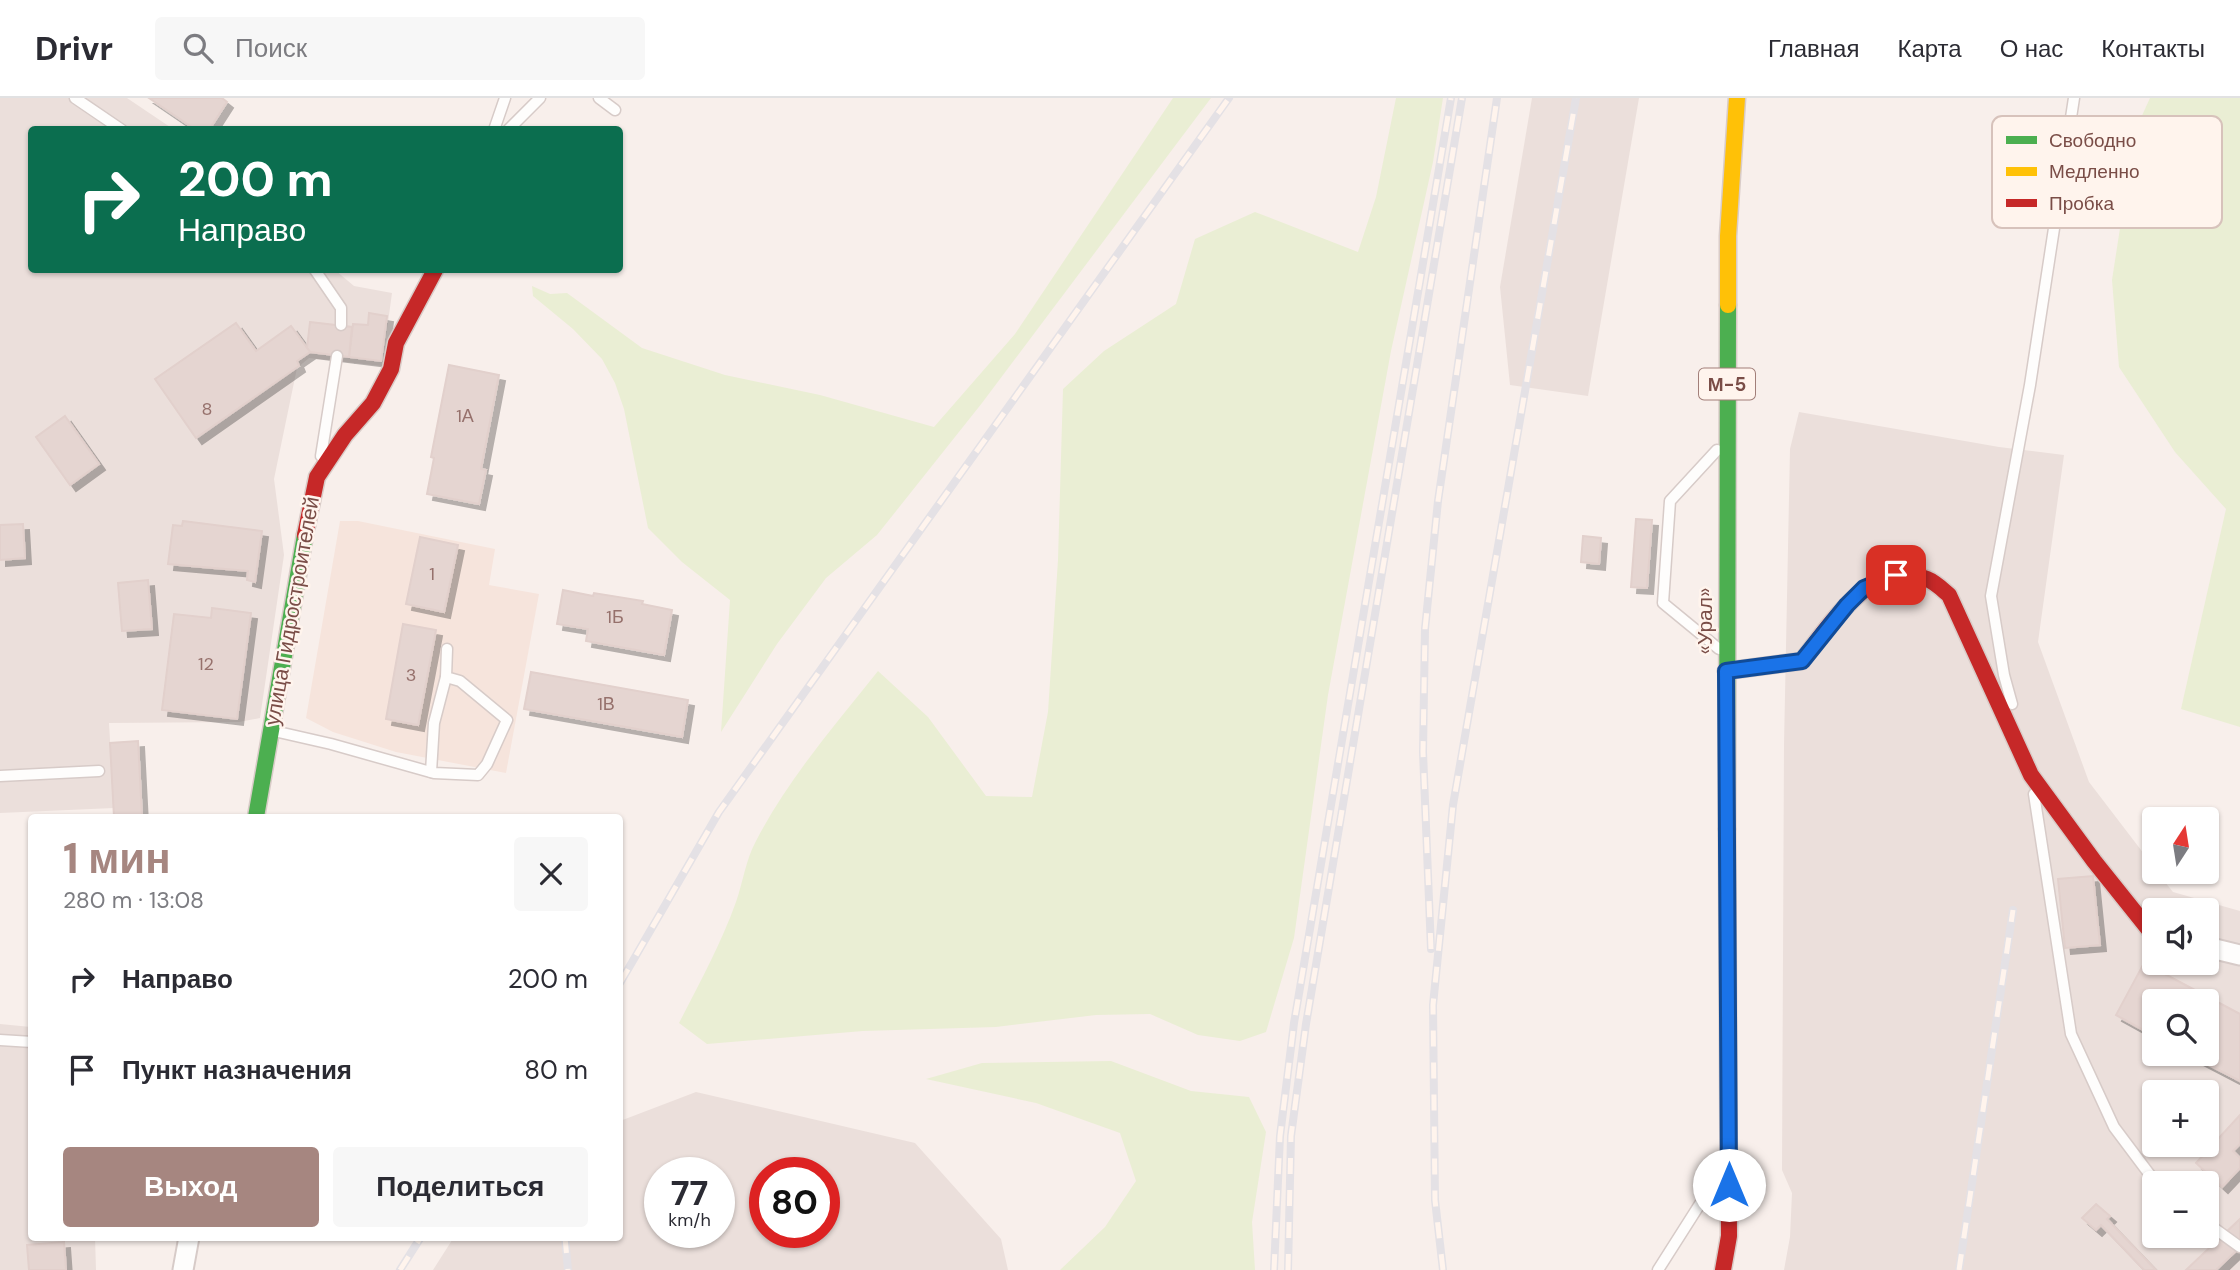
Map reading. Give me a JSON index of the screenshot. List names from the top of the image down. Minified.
{"streets":{"main road":["М-5","улица Гидростроителей","«Урал»"]},"house_numbers":["8","1А","1","1Б","12","3","1В"],"legend":["Свободно","Медленно","Пробка"],"north":"top","page":{"header":"Drivr","search":"Поиск","nav":["Главная","Карта","О нас","Контакты"],"turn":["200 m","Направо"],"map_buttons":["+","−"],"heading":["1 мин","280 m · 13:08"],"list":[{"name":"Направо","value":"200 m"},{"name":"Пункт назначения","value":"80 m"}],"buttons":["Выход","Поделиться"],"speed":"77 km/h","limit":"80"}}
